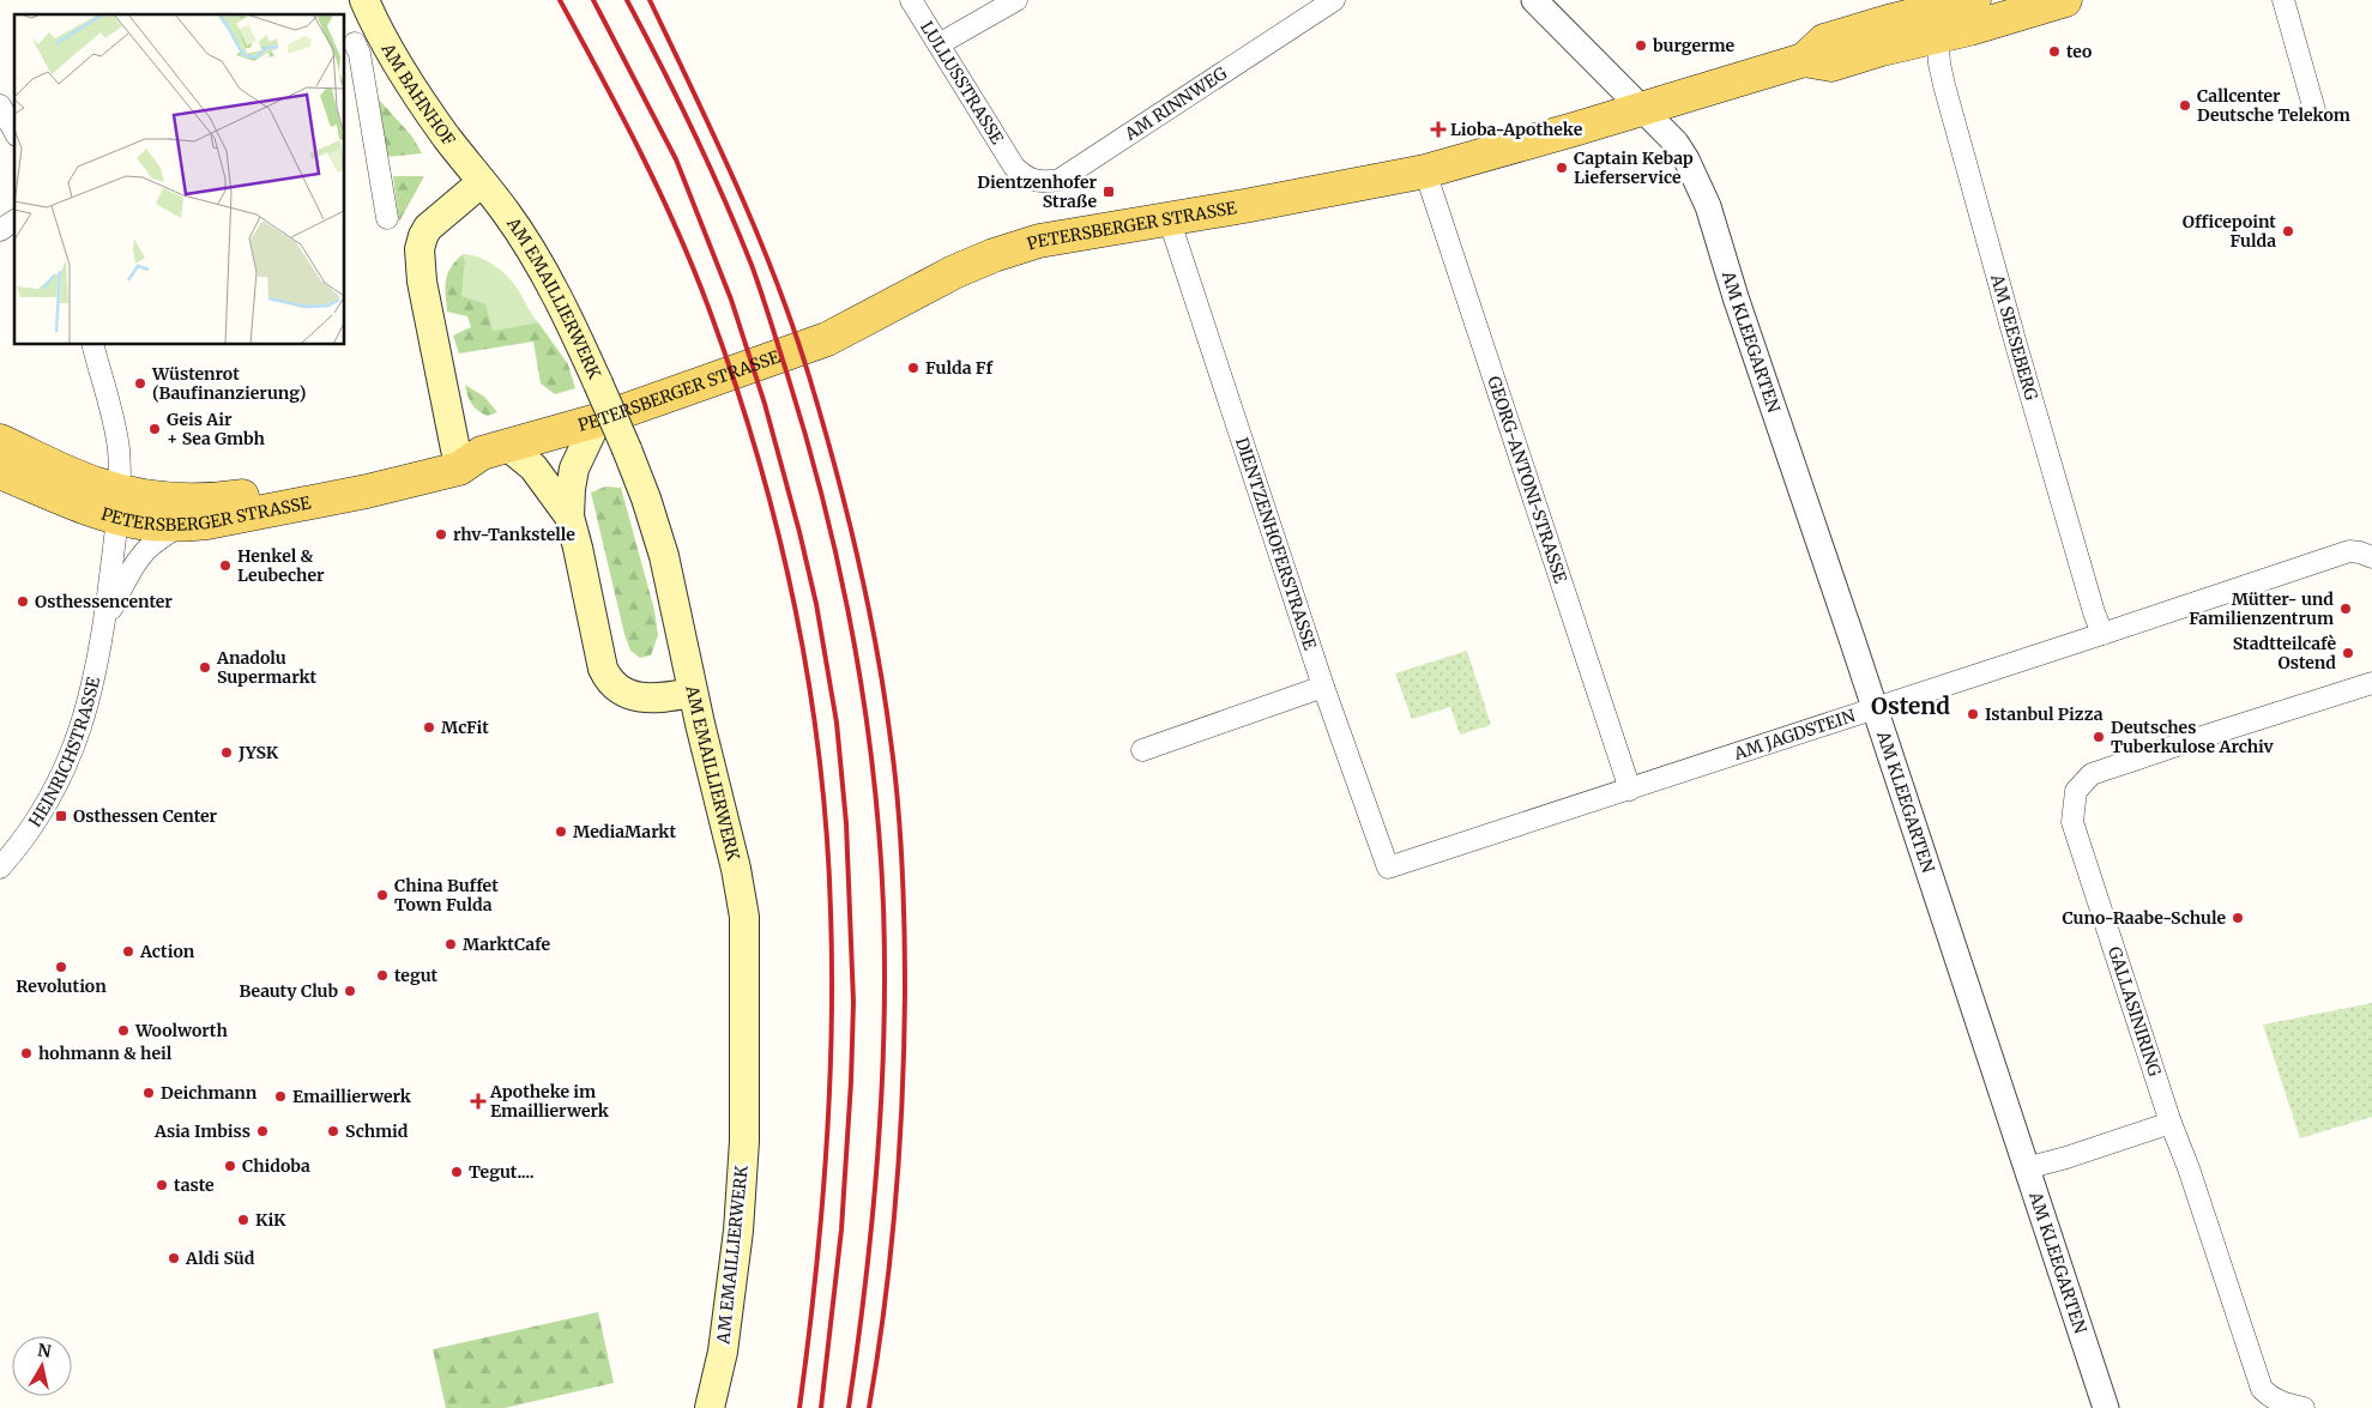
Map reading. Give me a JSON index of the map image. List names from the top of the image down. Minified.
{"streets":{"main road":["AM BAHNHOF","PETERSBERGER STRASSE","AM EMAILLIERWERK"],"street":["LULLUSSTRASSE","AM RINNWEG","AM SEESEBERG","AM KLEEGARTEN","GEORG-ANTONI-STRASSE","DIENTZENHOFERSTRASSE","AM JAGDSTEIN","HEINRICHSTRASSE","GALLASINIRING"]},"crossings":[["LULLUSSTRASSE","AM RINNWEG"],["AM BAHNHOF","AM EMAILLIERWERK"],["PETERSBERGER STRASSE","AM SEESEBERG"],["PETERSBERGER STRASSE","AM KLEEGARTEN"],["PETERSBERGER STRASSE","GEORG-ANTONI-STRASSE"],["PETERSBERGER STRASSE","DIENTZENHOFERSTRASSE"],["PETERSBERGER STRASSE","HEINRICHSTRASSE"],["AM SEESEBERG","AM JAGDSTEIN"],["AM KLEEGARTEN","AM JAGDSTEIN"],["GEORG-ANTONI-STRASSE","AM JAGDSTEIN"],["DIENTZENHOFERSTRASSE","AM JAGDSTEIN"]],"districts":["Ostend"],"places":{"other":["burgerme","teo","Callcenter Deutsche Telekom","Captain Kebap Lieferservice","Officepoint Fulda","Fulda Ff","Wüstenrot (Baufinanzierung)","Geis Air + Sea Gmbh","rhv-Tankstelle","Henkel & Leubecher","Osthessencenter","Mütter- und Familienzentrum","Stadtteilcafè Ostend","Anadolu Supermarkt","Istanbul Pizza","McFit","Deutsches Tuberkulose Archiv","JYSK","MediaMarkt","China Buffet Town Fulda","Cuno-Raabe-Schule","MarktCafe","Action","Revolution","tegut","Beauty Club","Woolworth","hohmann & heil","Deichmann","Emaillierwerk","Asia Imbiss","Schmid","Chidoba","Tegut....","taste","KiK","Aldi Süd"],"health":["Lioba-Apotheke","Apotheke im Emaillierwerk"],"transit":["Dientzenhofer Straße","Osthessen Center"]},"north":"top"}
